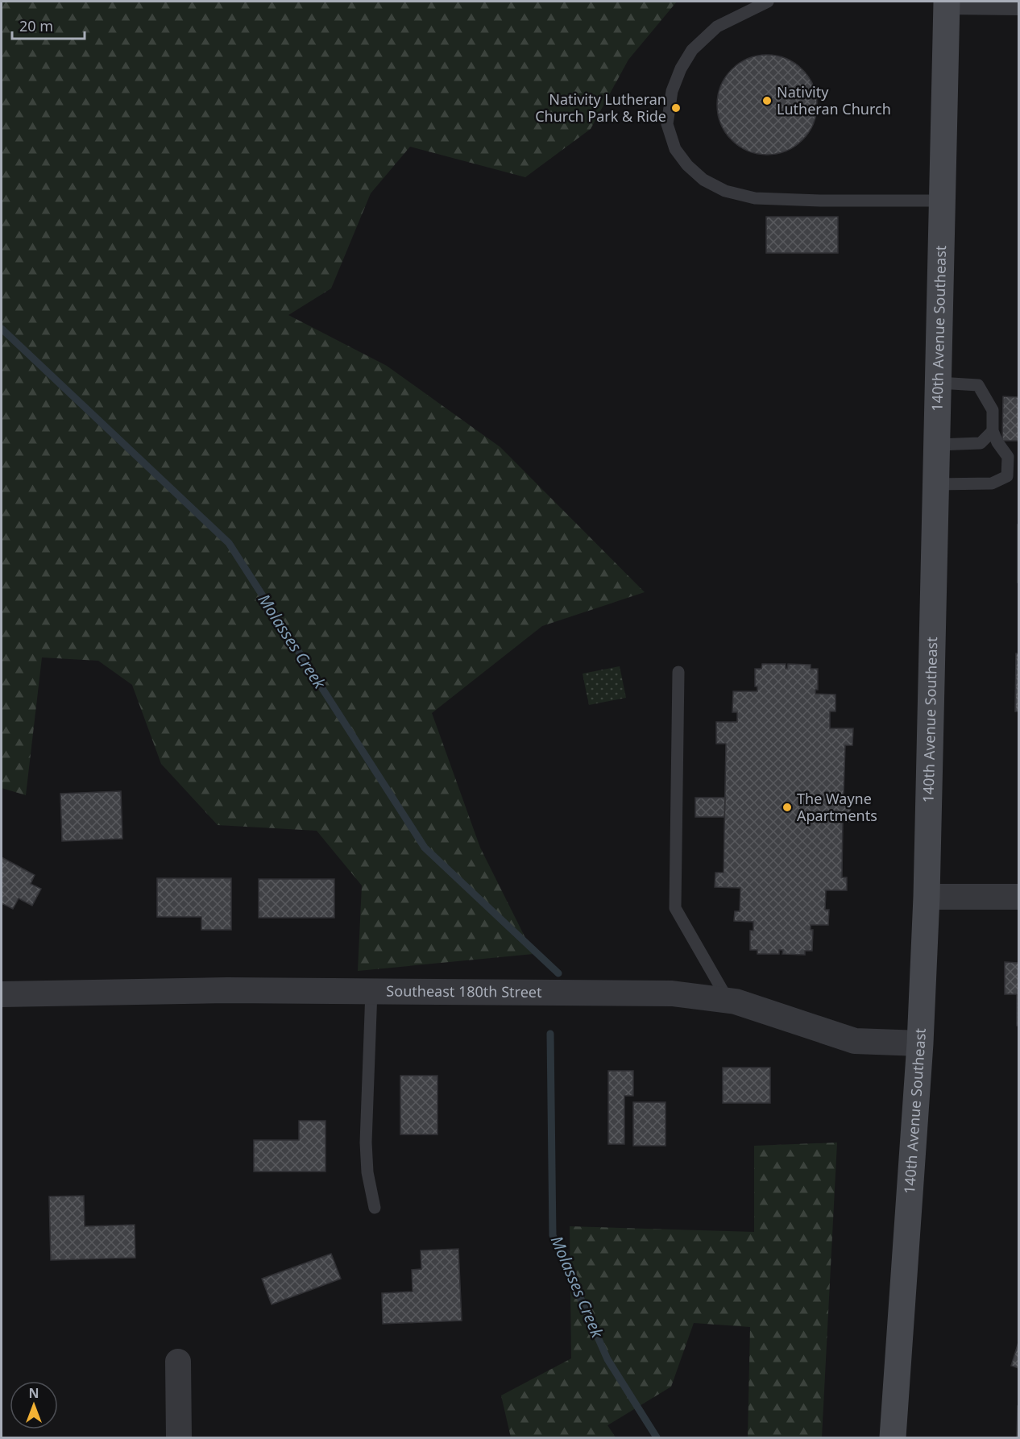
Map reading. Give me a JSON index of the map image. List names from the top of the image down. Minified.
{"streets":{"main road":["140th Avenue Southeast"],"street":["Southeast 180th Street"]},"crossings":[["140th Avenue Southeast","Southeast 180th Street"]],"water":["Molasses Creek"],"places":["Nativity Lutheran Church","Nativity Lutheran Church Park & Ride","The Wayne Apartments"],"scale_bar":"20 m","north":"top"}
